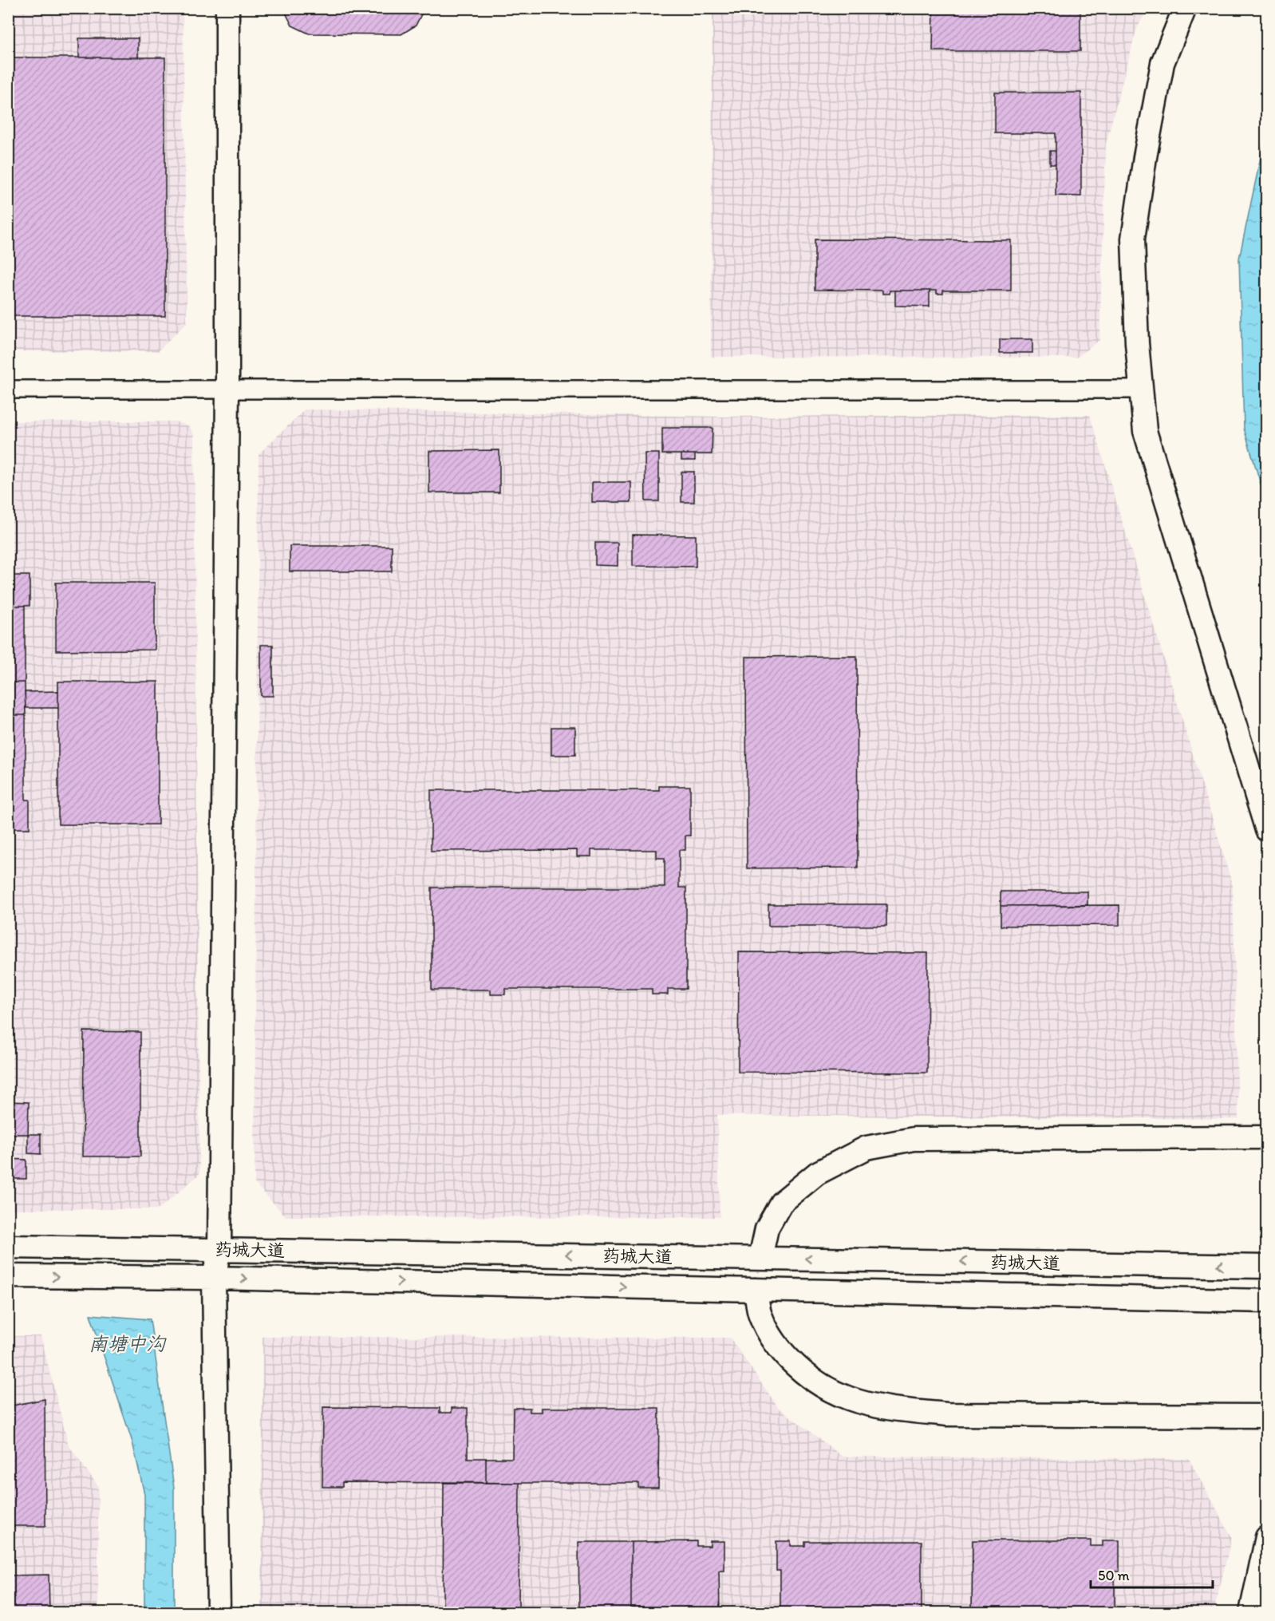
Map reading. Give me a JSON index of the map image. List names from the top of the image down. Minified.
{"streets":{"main road":["药城大道"]},"water":["南塘中沟"],"scale_bar":"50 m"}
